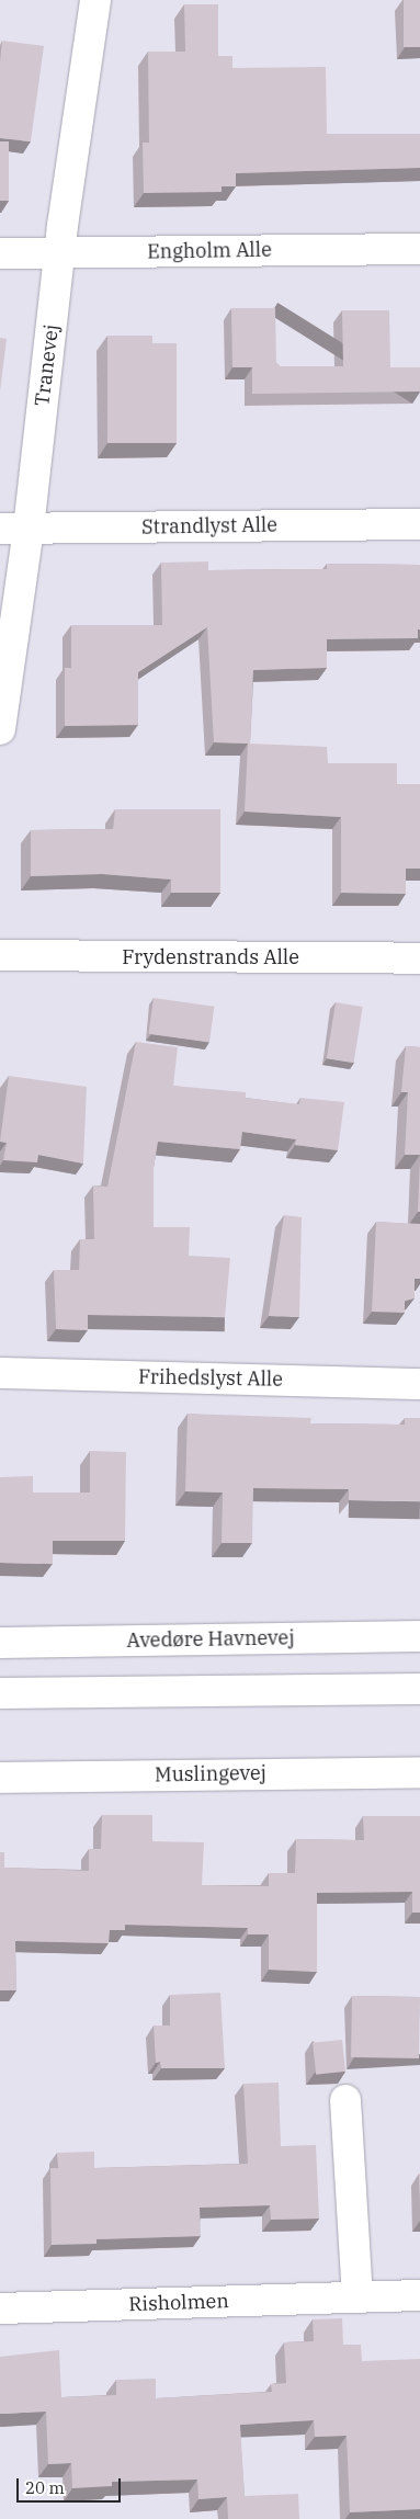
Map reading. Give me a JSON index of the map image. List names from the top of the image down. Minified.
{"streets":{"street":["Engholm Alle","Tranevej","Strandlyst Alle","Frydenstrands Alle","Frihedslyst Alle","Avedøre Havnevej","Muslingevej","Risholmen"]},"crossings":[["Engholm Alle","Tranevej"],["Tranevej","Strandlyst Alle"]],"scale_bar":"20 m"}
